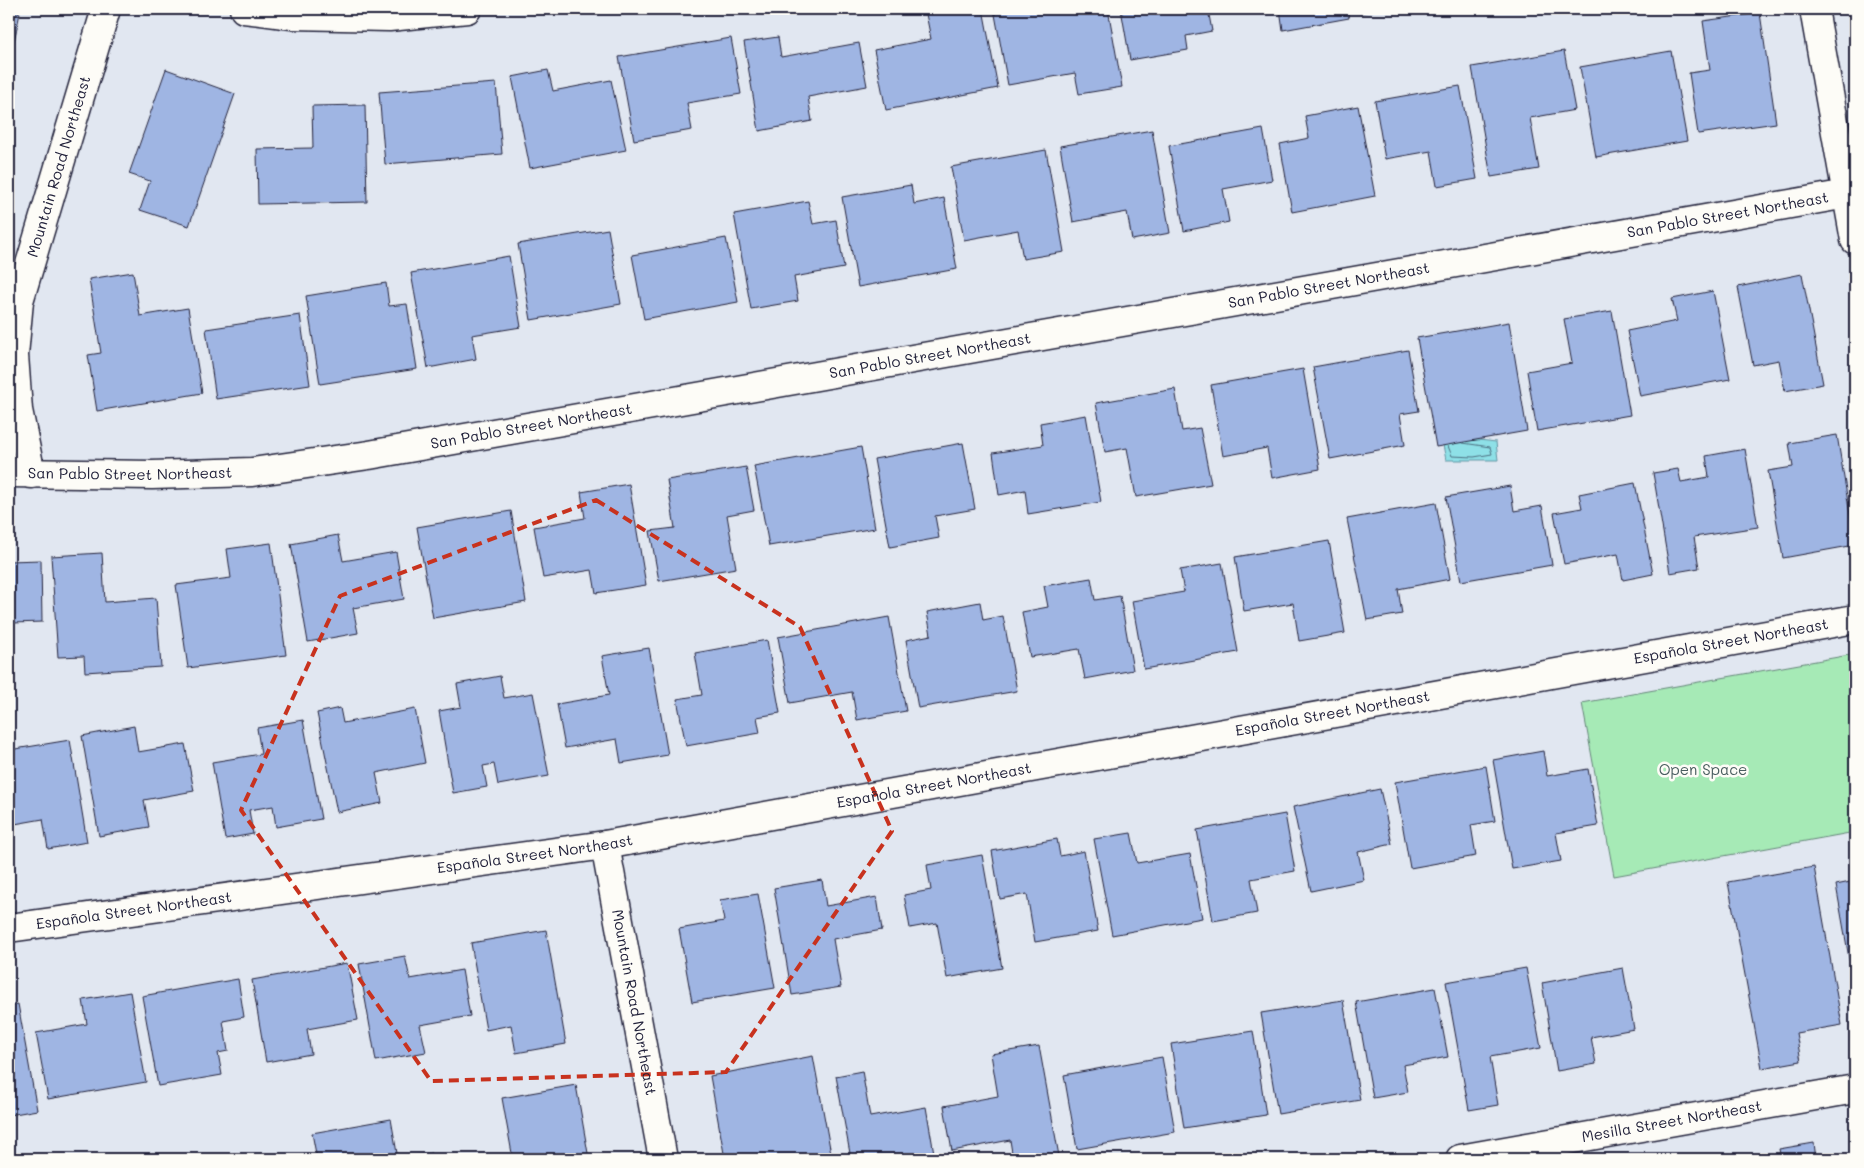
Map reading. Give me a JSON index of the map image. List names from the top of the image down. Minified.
{"streets":{"street":["Mountain Road Northeast","San Pablo Street Northeast","Española Street Northeast","Mesilla Street Northeast"]},"crossings":[["Mountain Road Northeast","San Pablo Street Northeast"],["Mountain Road Northeast","Española Street Northeast"]],"parks":["Open Space"]}
